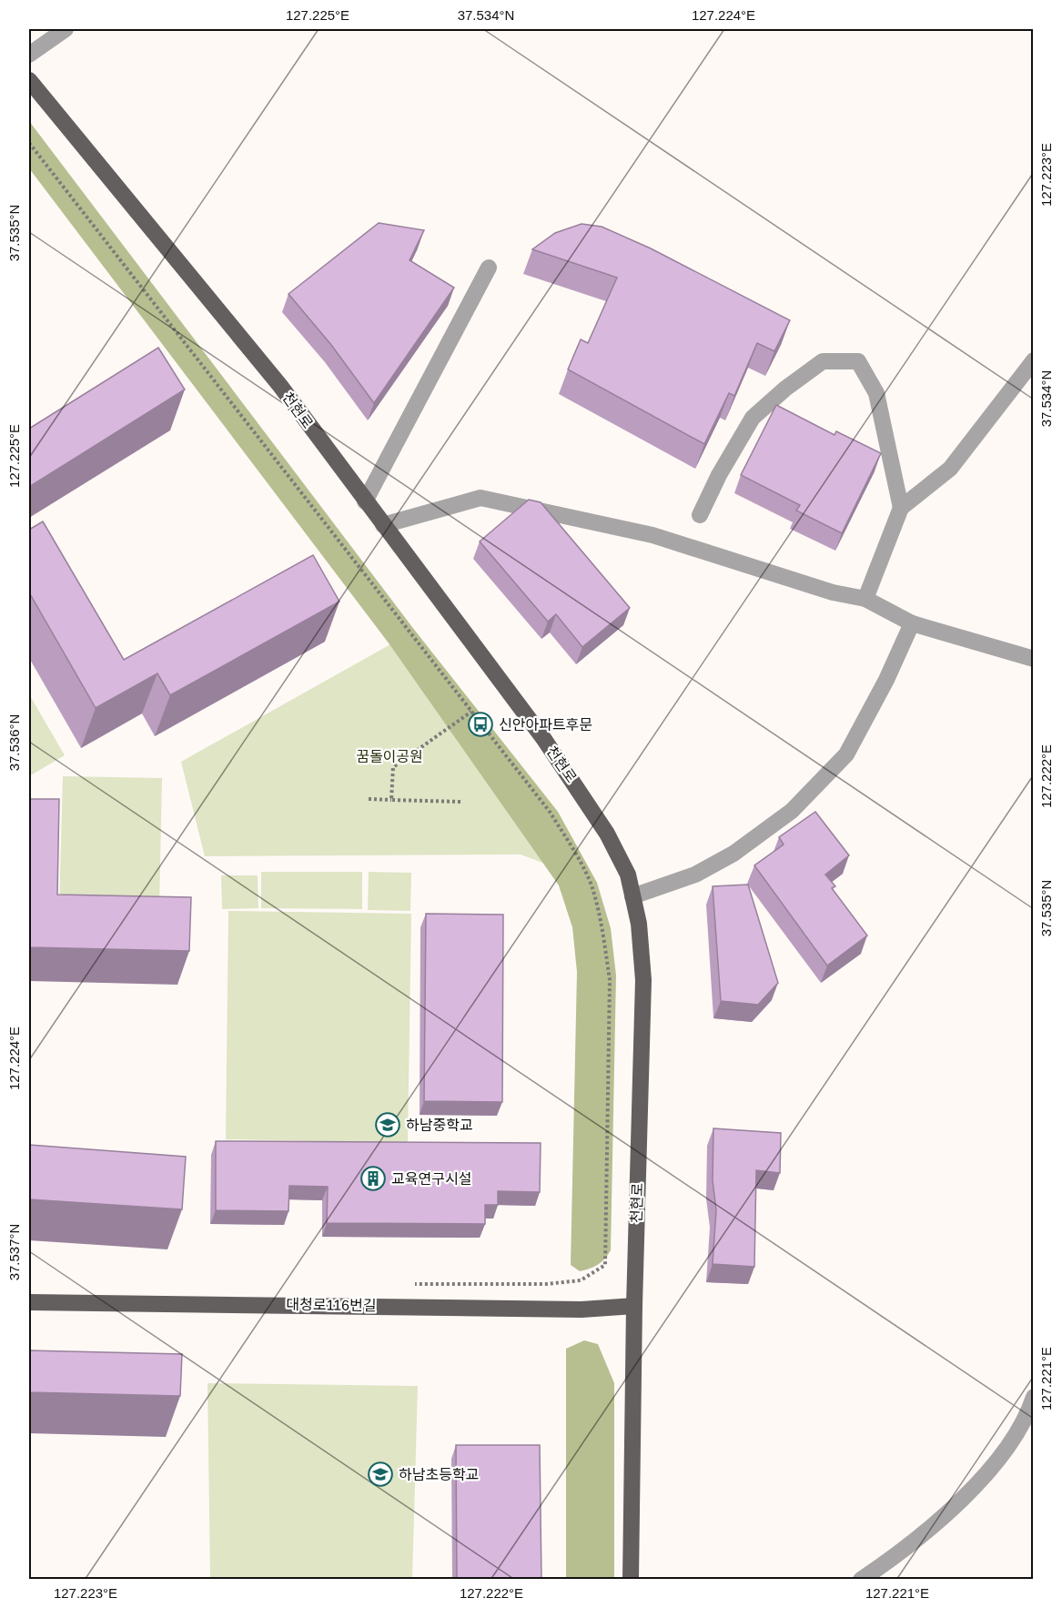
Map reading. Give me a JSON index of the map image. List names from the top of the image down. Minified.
{"streets":{"main road":["천현로","대청로116번길"]},"crossings":[["천현로","대청로116번길"]],"parks":["꿈돌이공원"],"places":{"bus stop":["신안아파트후문"],"school or university":["하남중학교","하남초등학교"],"building":["교육연구시설"]},"coordinates":["127.225°E","37.534°N","127.224°E","127.223°E","37.535°N","37.536°N","127.222°E","37.537°N","127.221°E"]}
